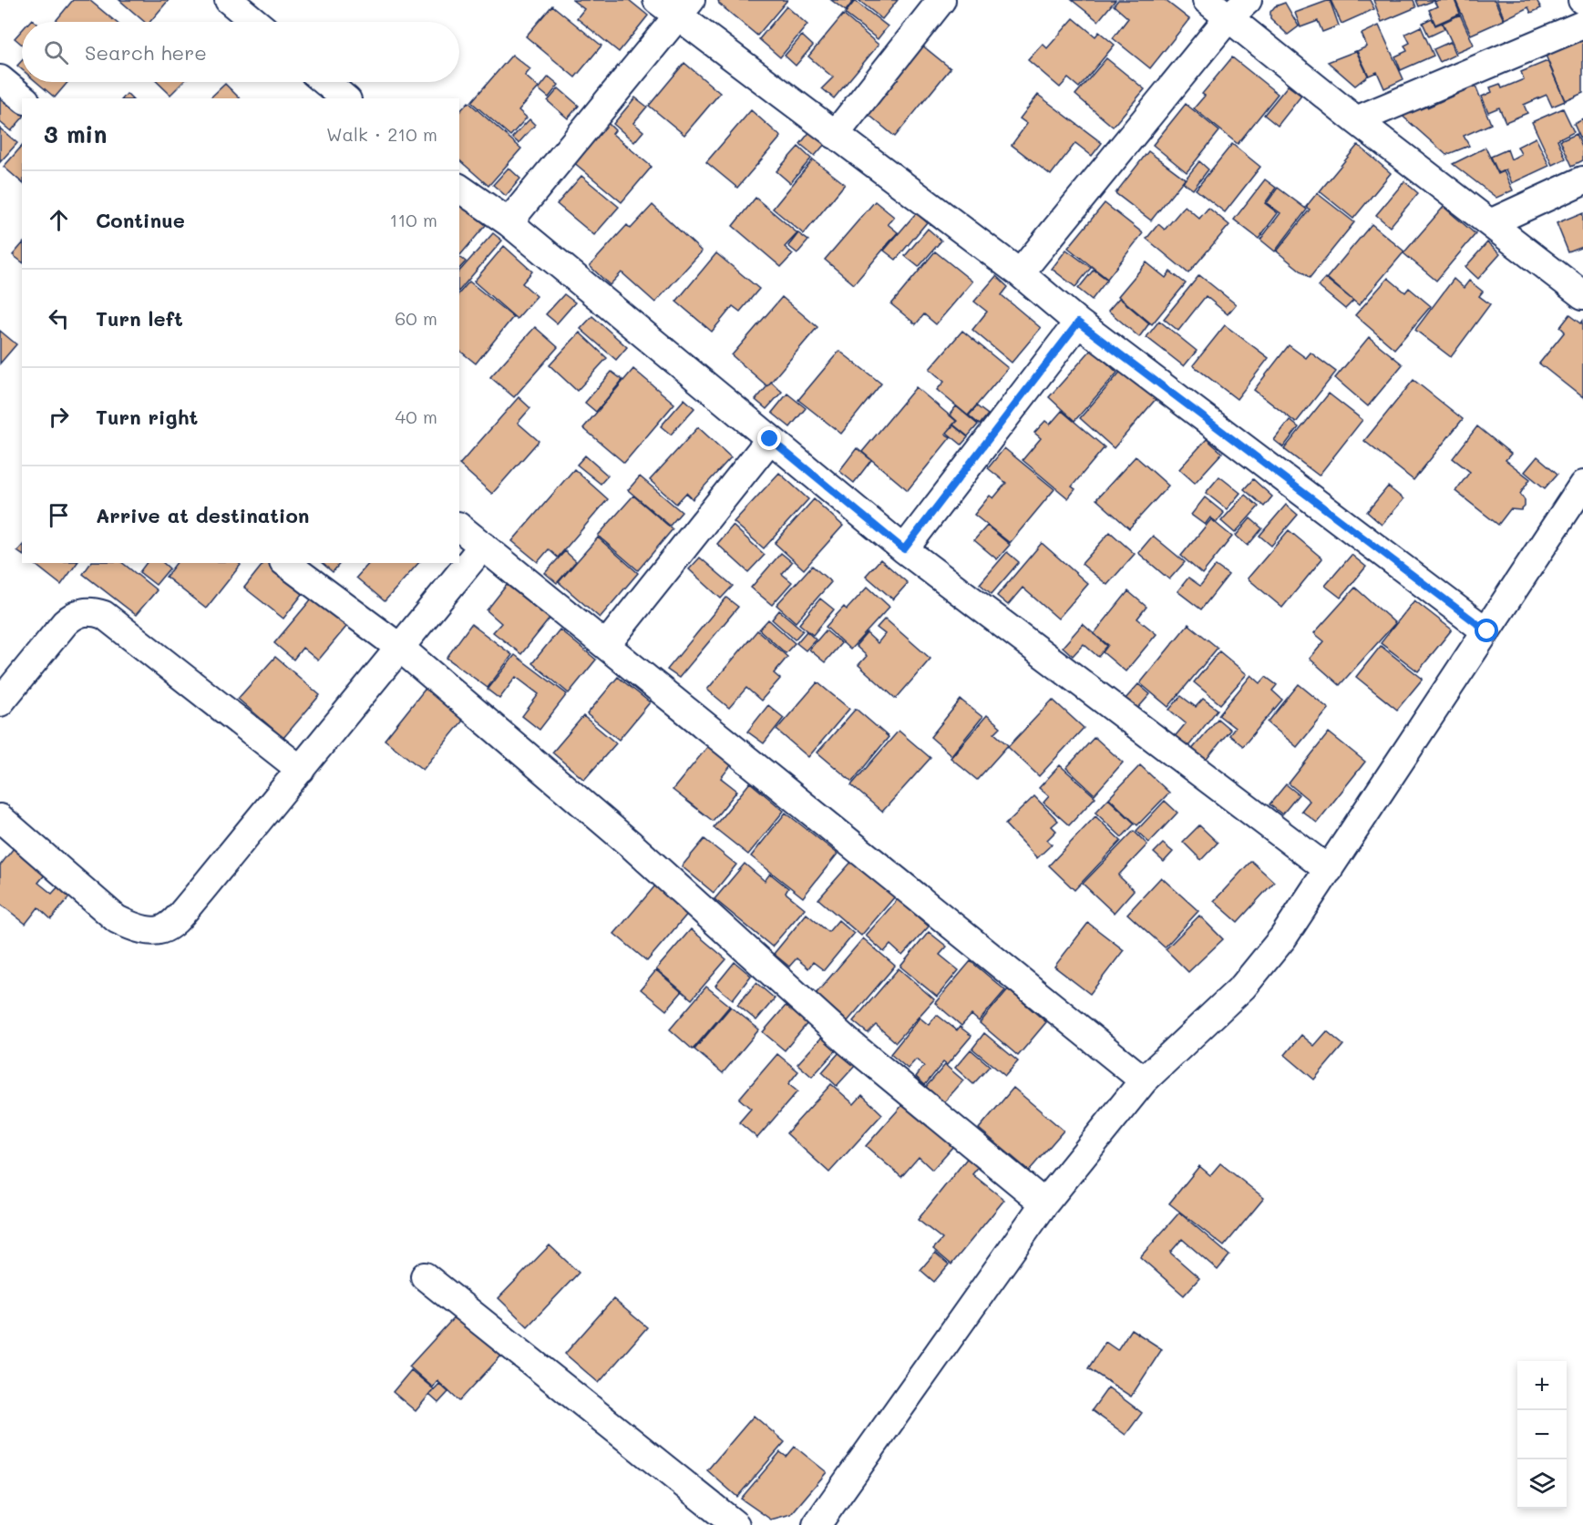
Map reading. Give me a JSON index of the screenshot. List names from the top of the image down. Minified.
{"page":{"search":"Search here","heading":["3 min","Walk · 210 m"],"list":[["Continue","110 m"],["Turn left","60 m"],["Turn right","40 m"],"Arrive at destination"],"map_buttons":["+","−"]}}
